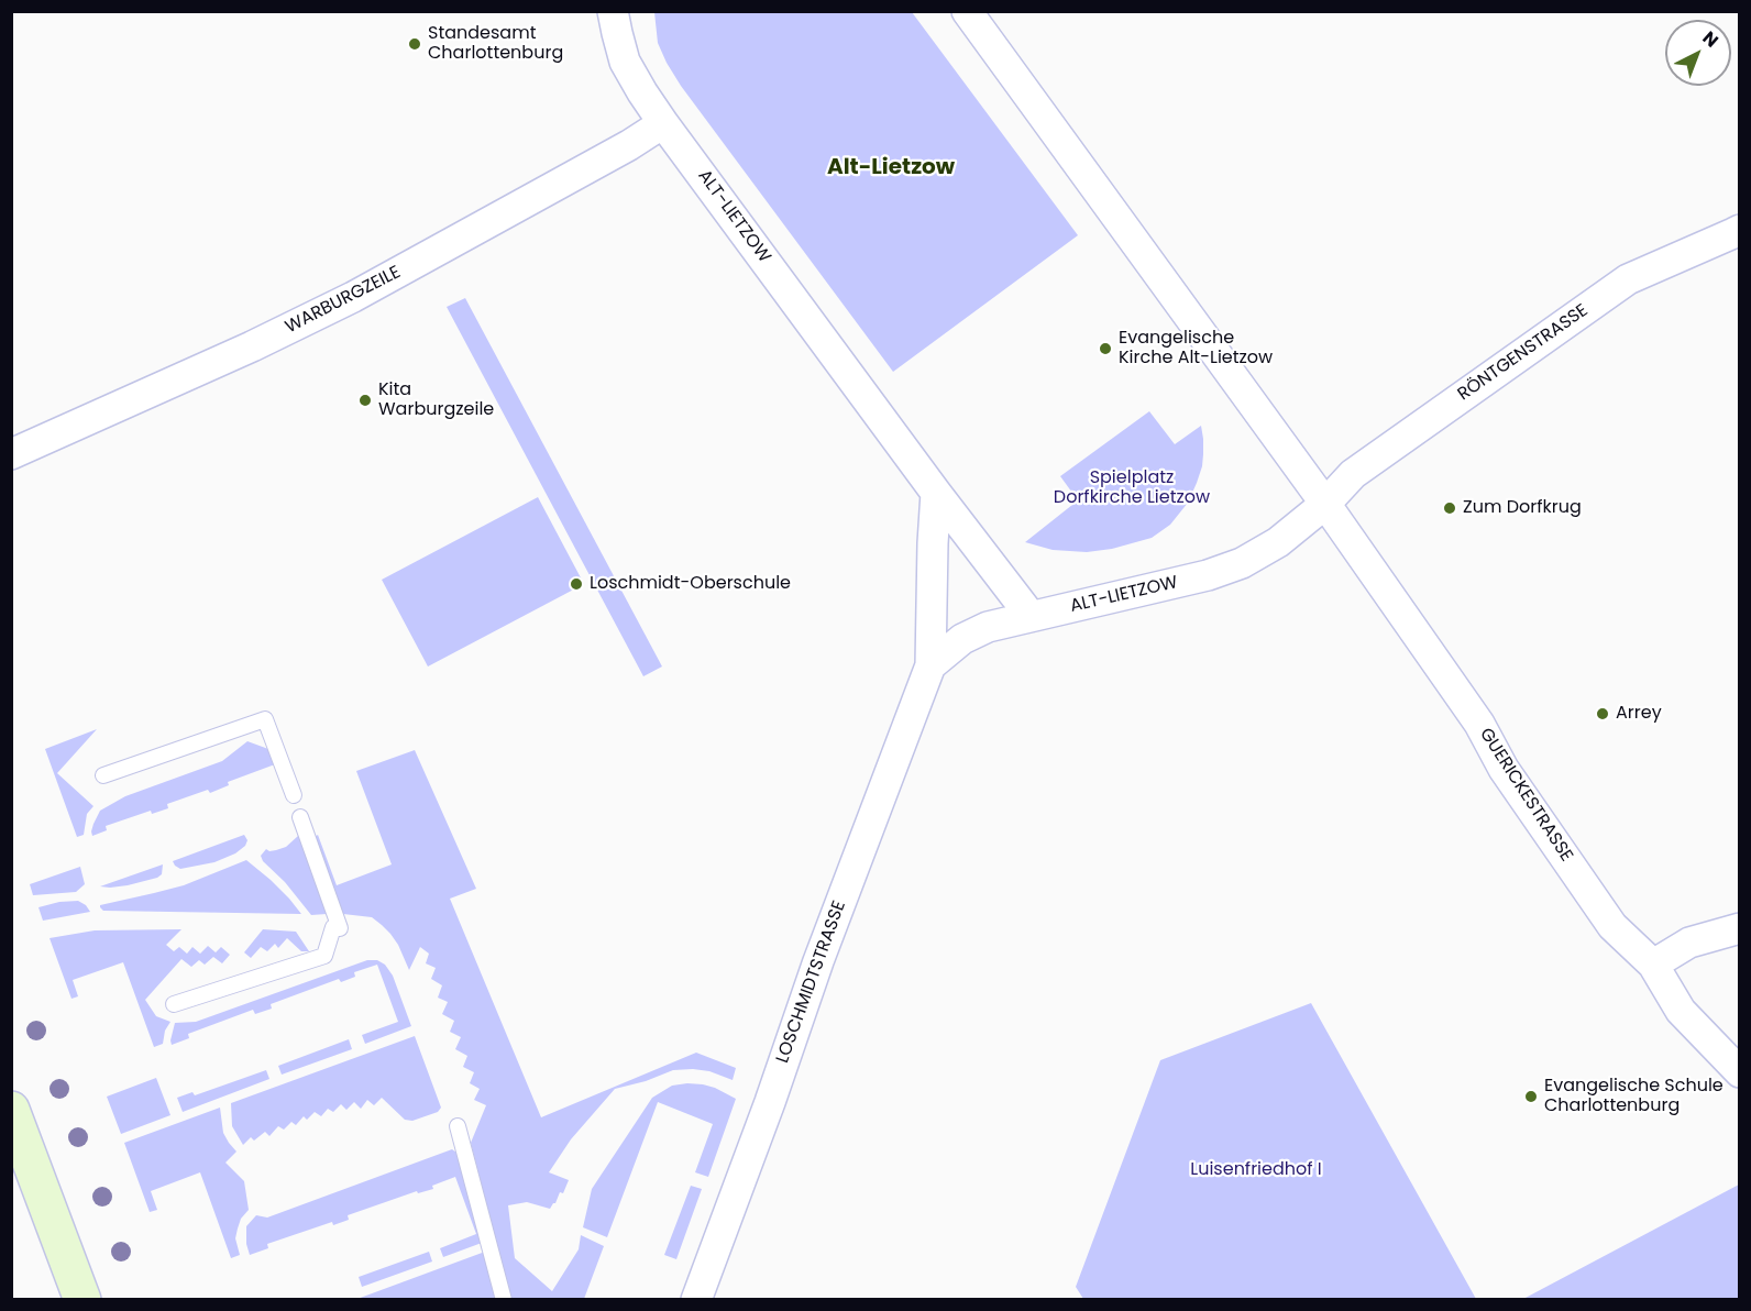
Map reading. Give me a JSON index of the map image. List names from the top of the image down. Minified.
{"streets":{"street":["ALT-LIETZOW","WARBURGZEILE","RÖNTGENSTRASSE","GUERICKESTRASSE","LOSCHMIDTSTRASSE"]},"crossings":[["ALT-LIETZOW","WARBURGZEILE"],["ALT-LIETZOW","RÖNTGENSTRASSE"],["ALT-LIETZOW","GUERICKESTRASSE"],["ALT-LIETZOW","LOSCHMIDTSTRASSE"],["RÖNTGENSTRASSE","GUERICKESTRASSE"]],"districts":["Alt-Lietzow"],"parks":["Spielplatz Dorfkirche Lietzow","Luisenfriedhof I"],"places":["Standesamt Charlottenburg","Evangelische Kirche Alt-Lietzow","Kita Warburgzeile","Zum Dorfkrug","Loschmidt-Oberschule","Arrey","Evangelische Schule Charlottenburg"],"north":"top right"}
